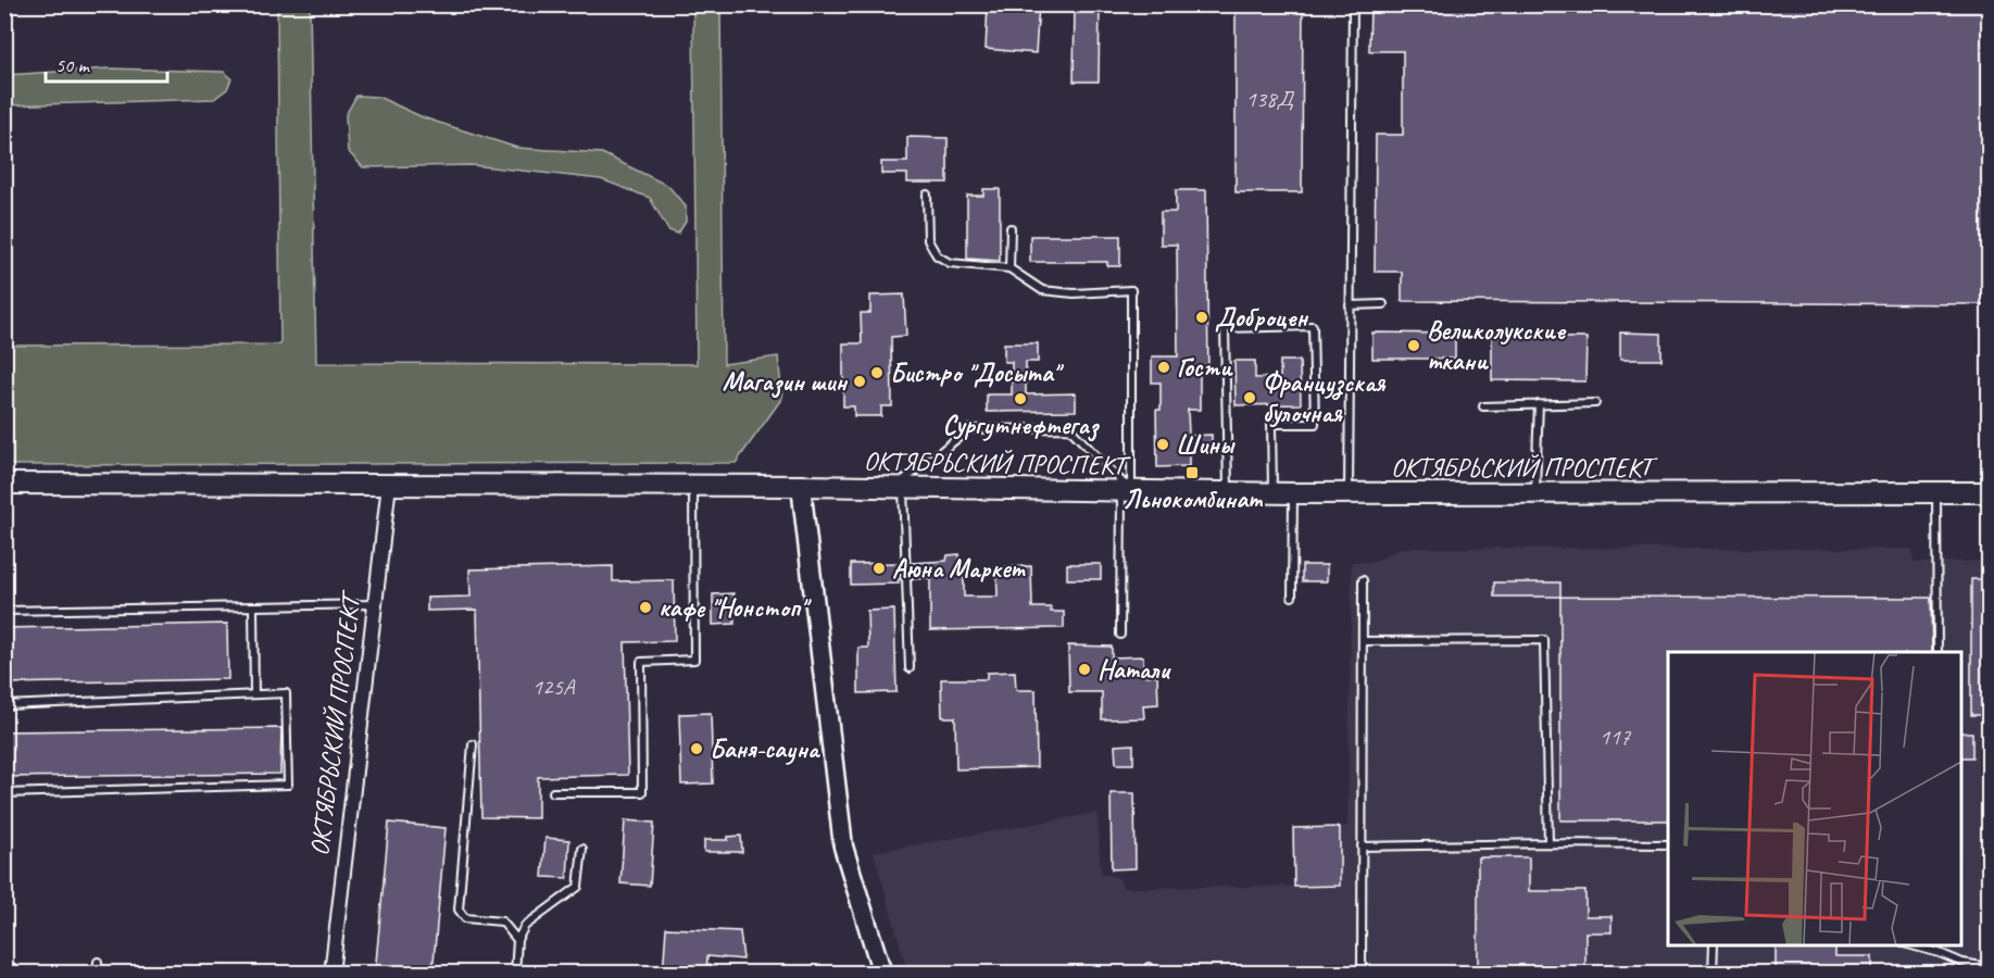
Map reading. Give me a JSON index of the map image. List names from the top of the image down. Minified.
{"streets":{"main road":["ОКТЯБРЬСКИЙ ПРОСПЕКТ"]},"places":{"other":["Доброцен","Великолукские ткани","Гости","Бистро \"Досыта\"","Магазин шин","Французская булочная","Сургутнефтегаз","Шины","Аюна Маркет","кафе \"Нонстоп\"","Натали","Баня-сауна"],"transit":["Льнокомбинат"]},"house_numbers":["138Д","125А","117"],"scale_bar":"50 m"}
